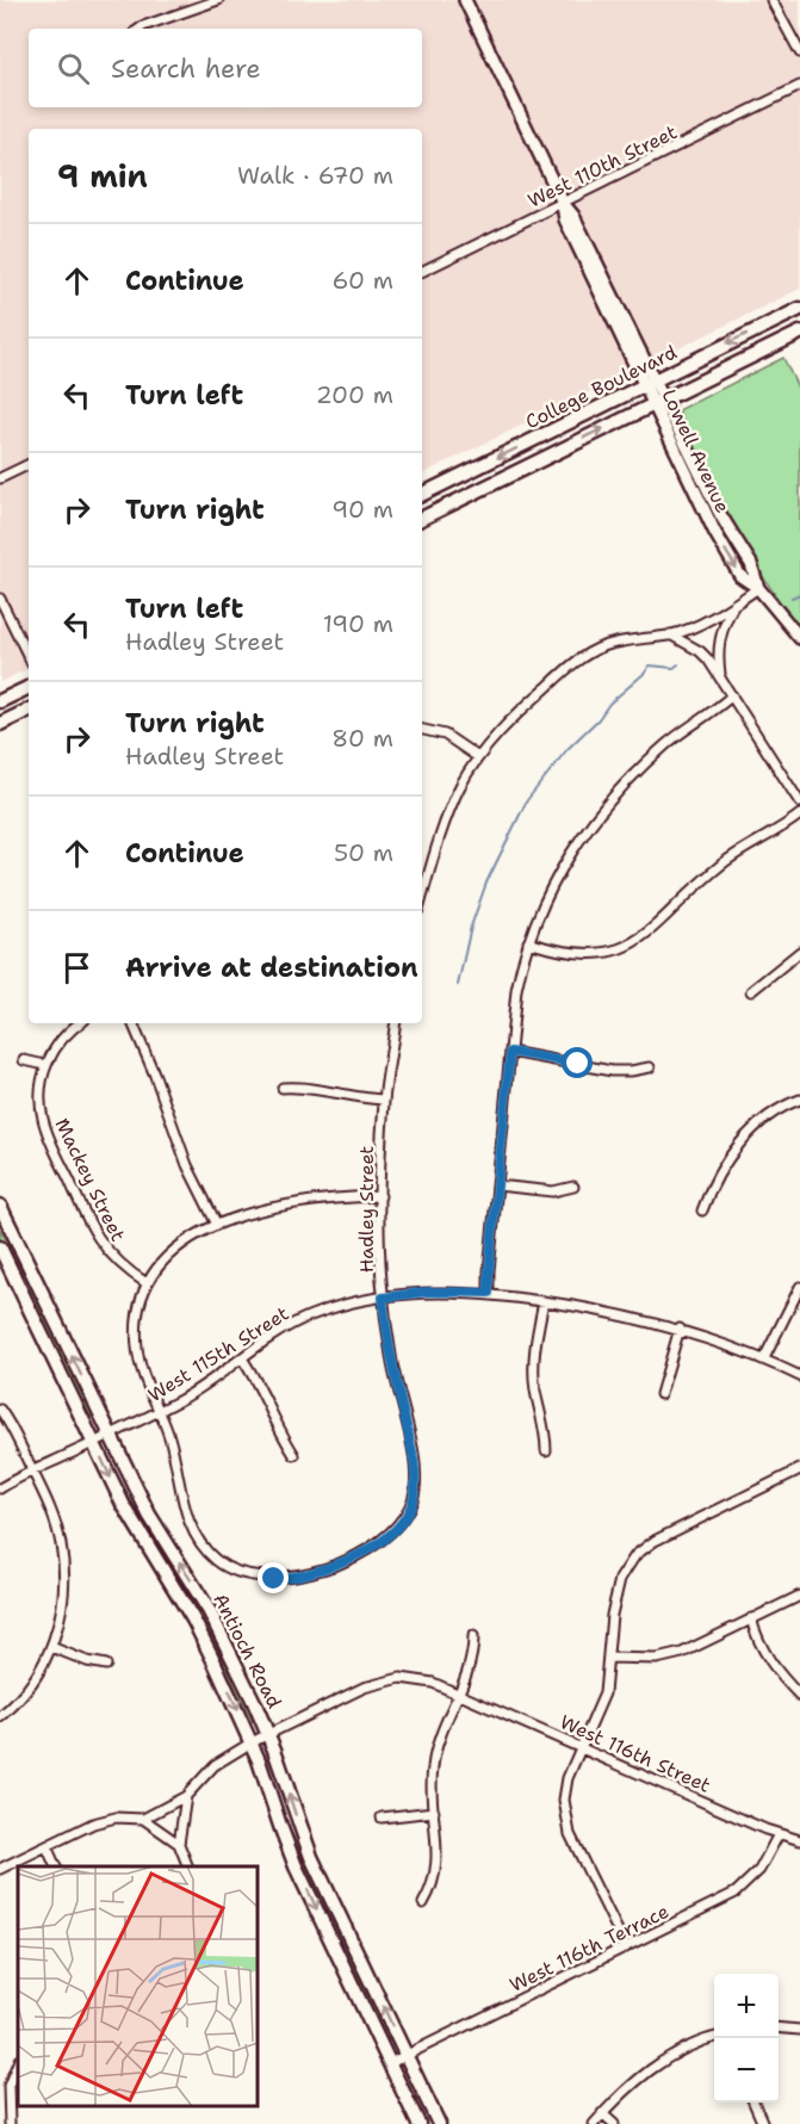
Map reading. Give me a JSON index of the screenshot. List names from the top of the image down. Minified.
{"streets":{"main road":["College Boulevard","Antioch Road"],"street":["West 110th Street","Lowell Avenue","Mackey Street","Hadley Street","West 115th Street","West 116th Street","West 116th Terrace"]},"crossings":[["West 110th Street","Lowell Avenue"],["College Boulevard","Lowell Avenue"],["Hadley Street","West 115th Street"],["West 115th Street","Antioch Road"],["Antioch Road","West 116th Street"],["Antioch Road","West 116th Terrace"],["West 116th Street","West 116th Terrace"]],"page":{"search":"Search here","heading":["9 min","Walk · 670 m"],"list":[["Continue","60 m"],["Turn left","200 m"],["Turn right","90 m"],["Turn left","Hadley Street","190 m"],["Turn right","Hadley Street","80 m"],["Continue","50 m"],"Arrive at destination"],"map_buttons":["+","−"]}}
